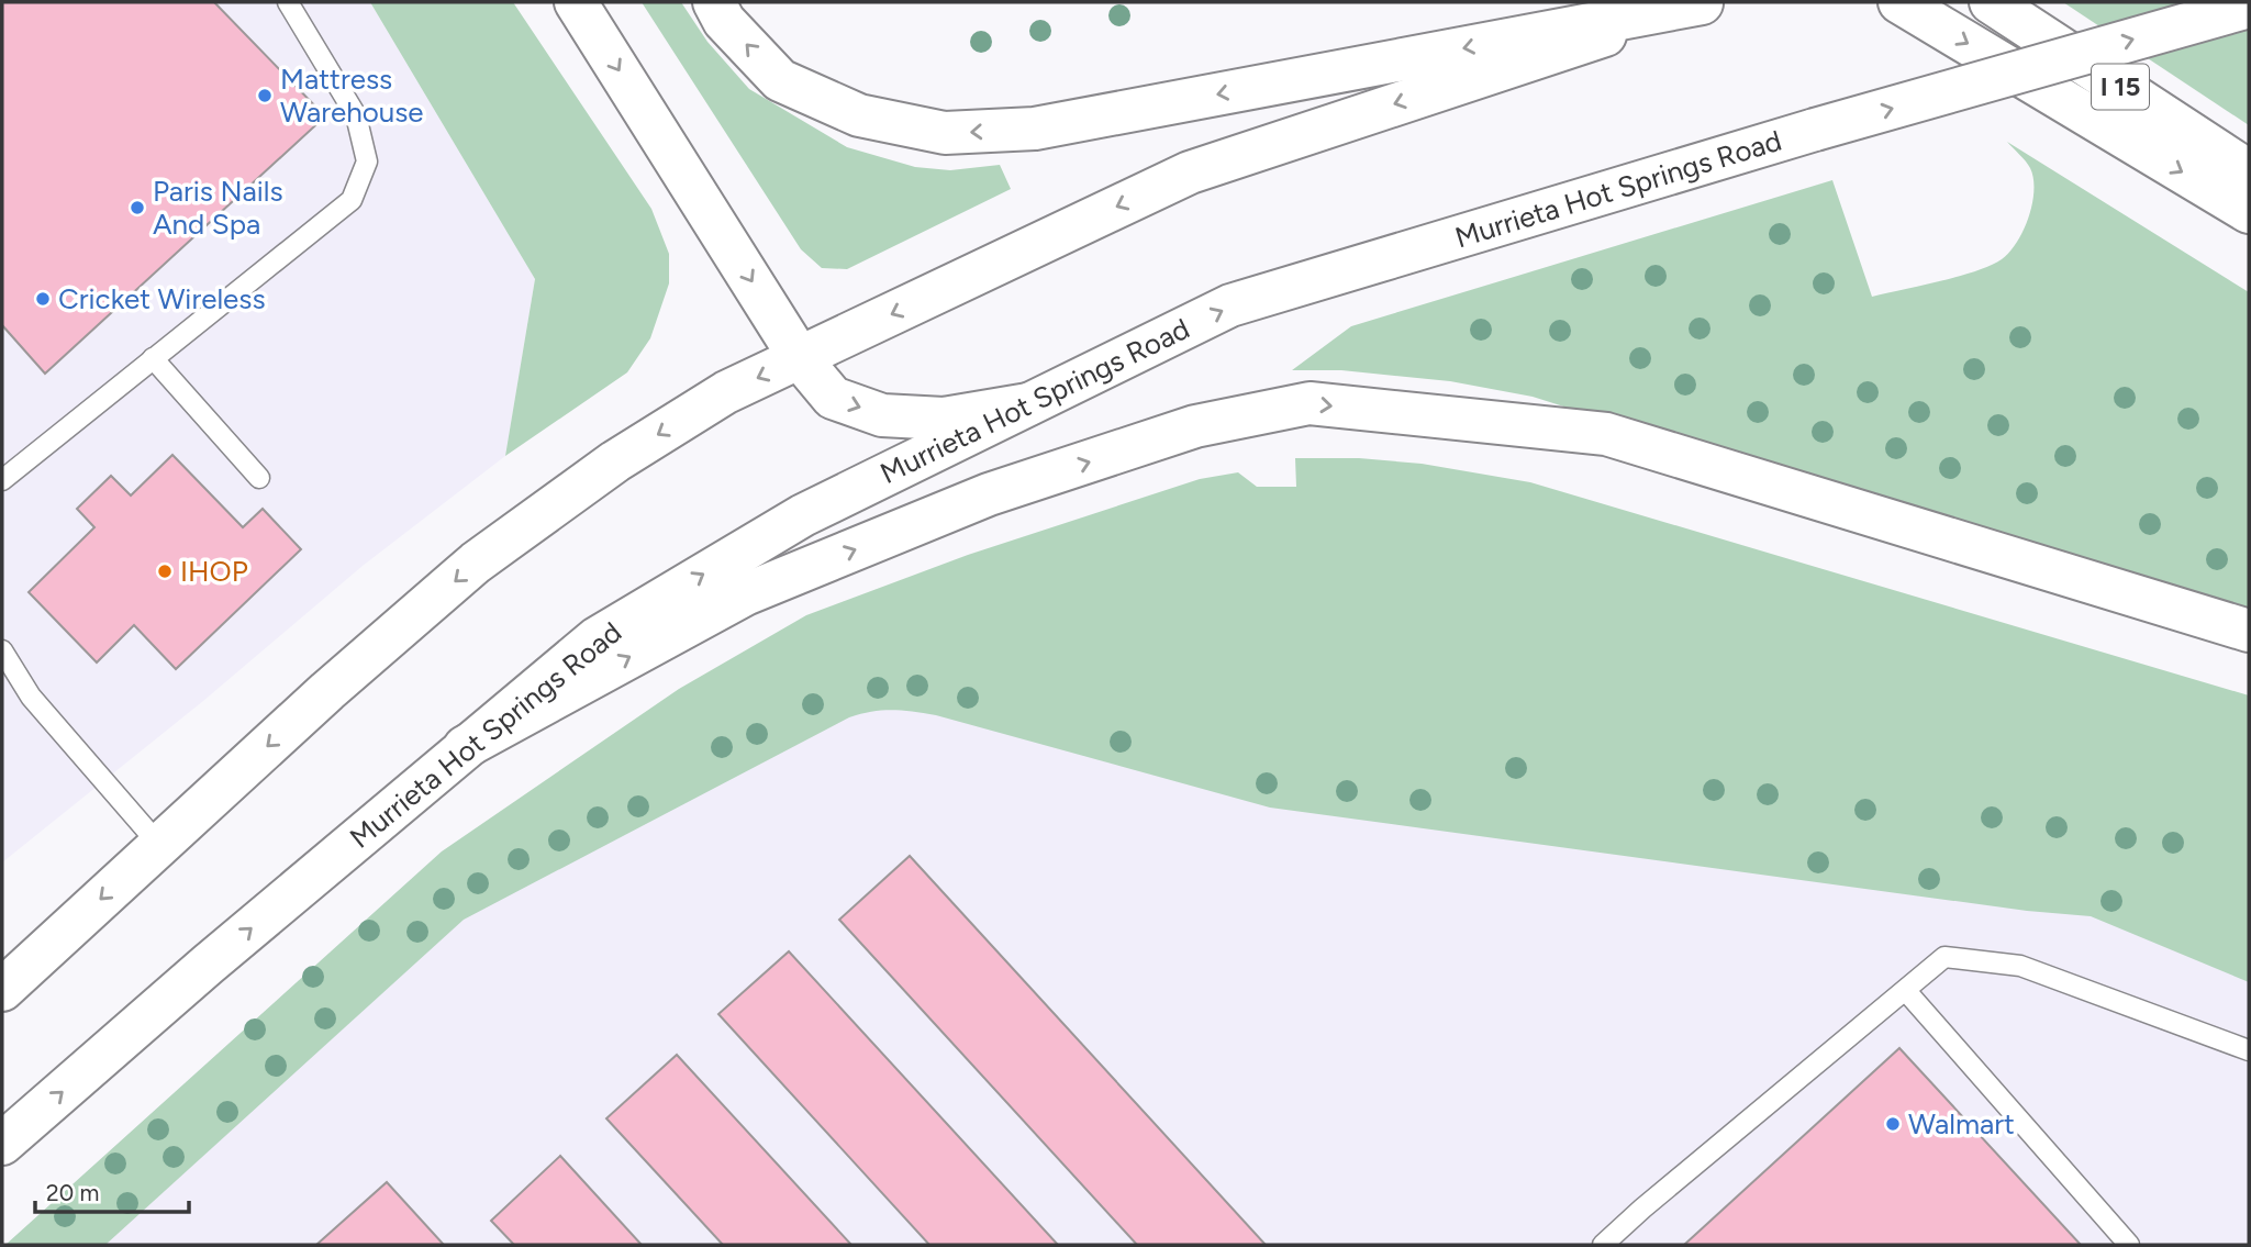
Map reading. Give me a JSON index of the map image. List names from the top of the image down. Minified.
{"streets":{"main road":["I 15","Murrieta Hot Springs Road"]},"places":["Mattress Warehouse","Paris Nails And Spa","Cricket Wireless","IHOP","Walmart"],"scale_bar":"20 m"}
